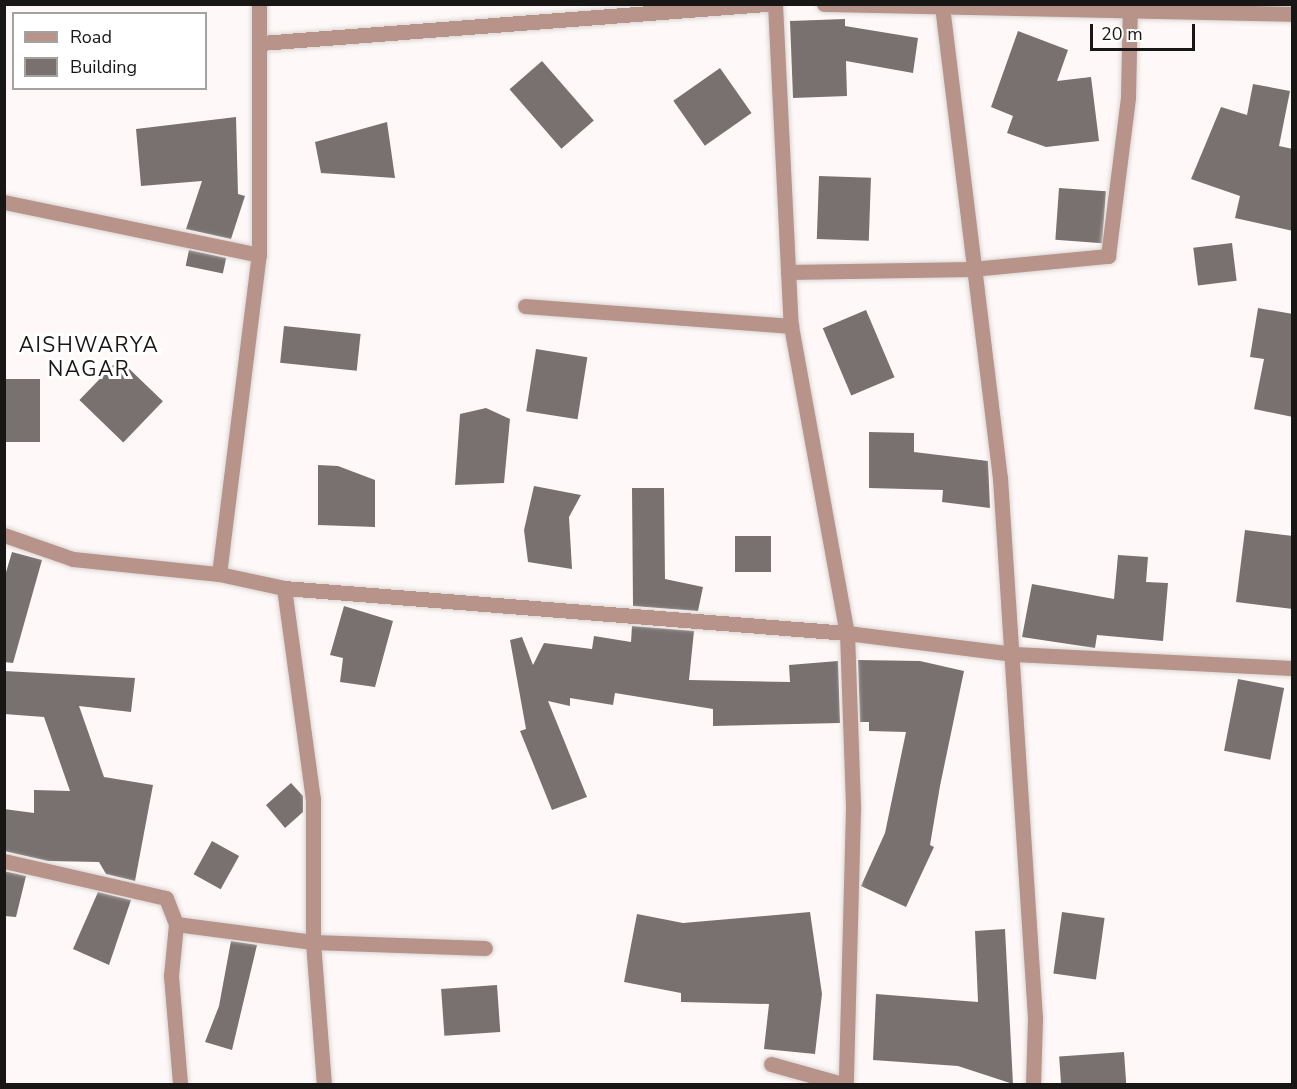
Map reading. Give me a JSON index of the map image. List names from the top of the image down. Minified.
{"districts":["AISHWARYA NAGAR"],"legend":["Road","Building"],"scale_bar":"20 m"}
